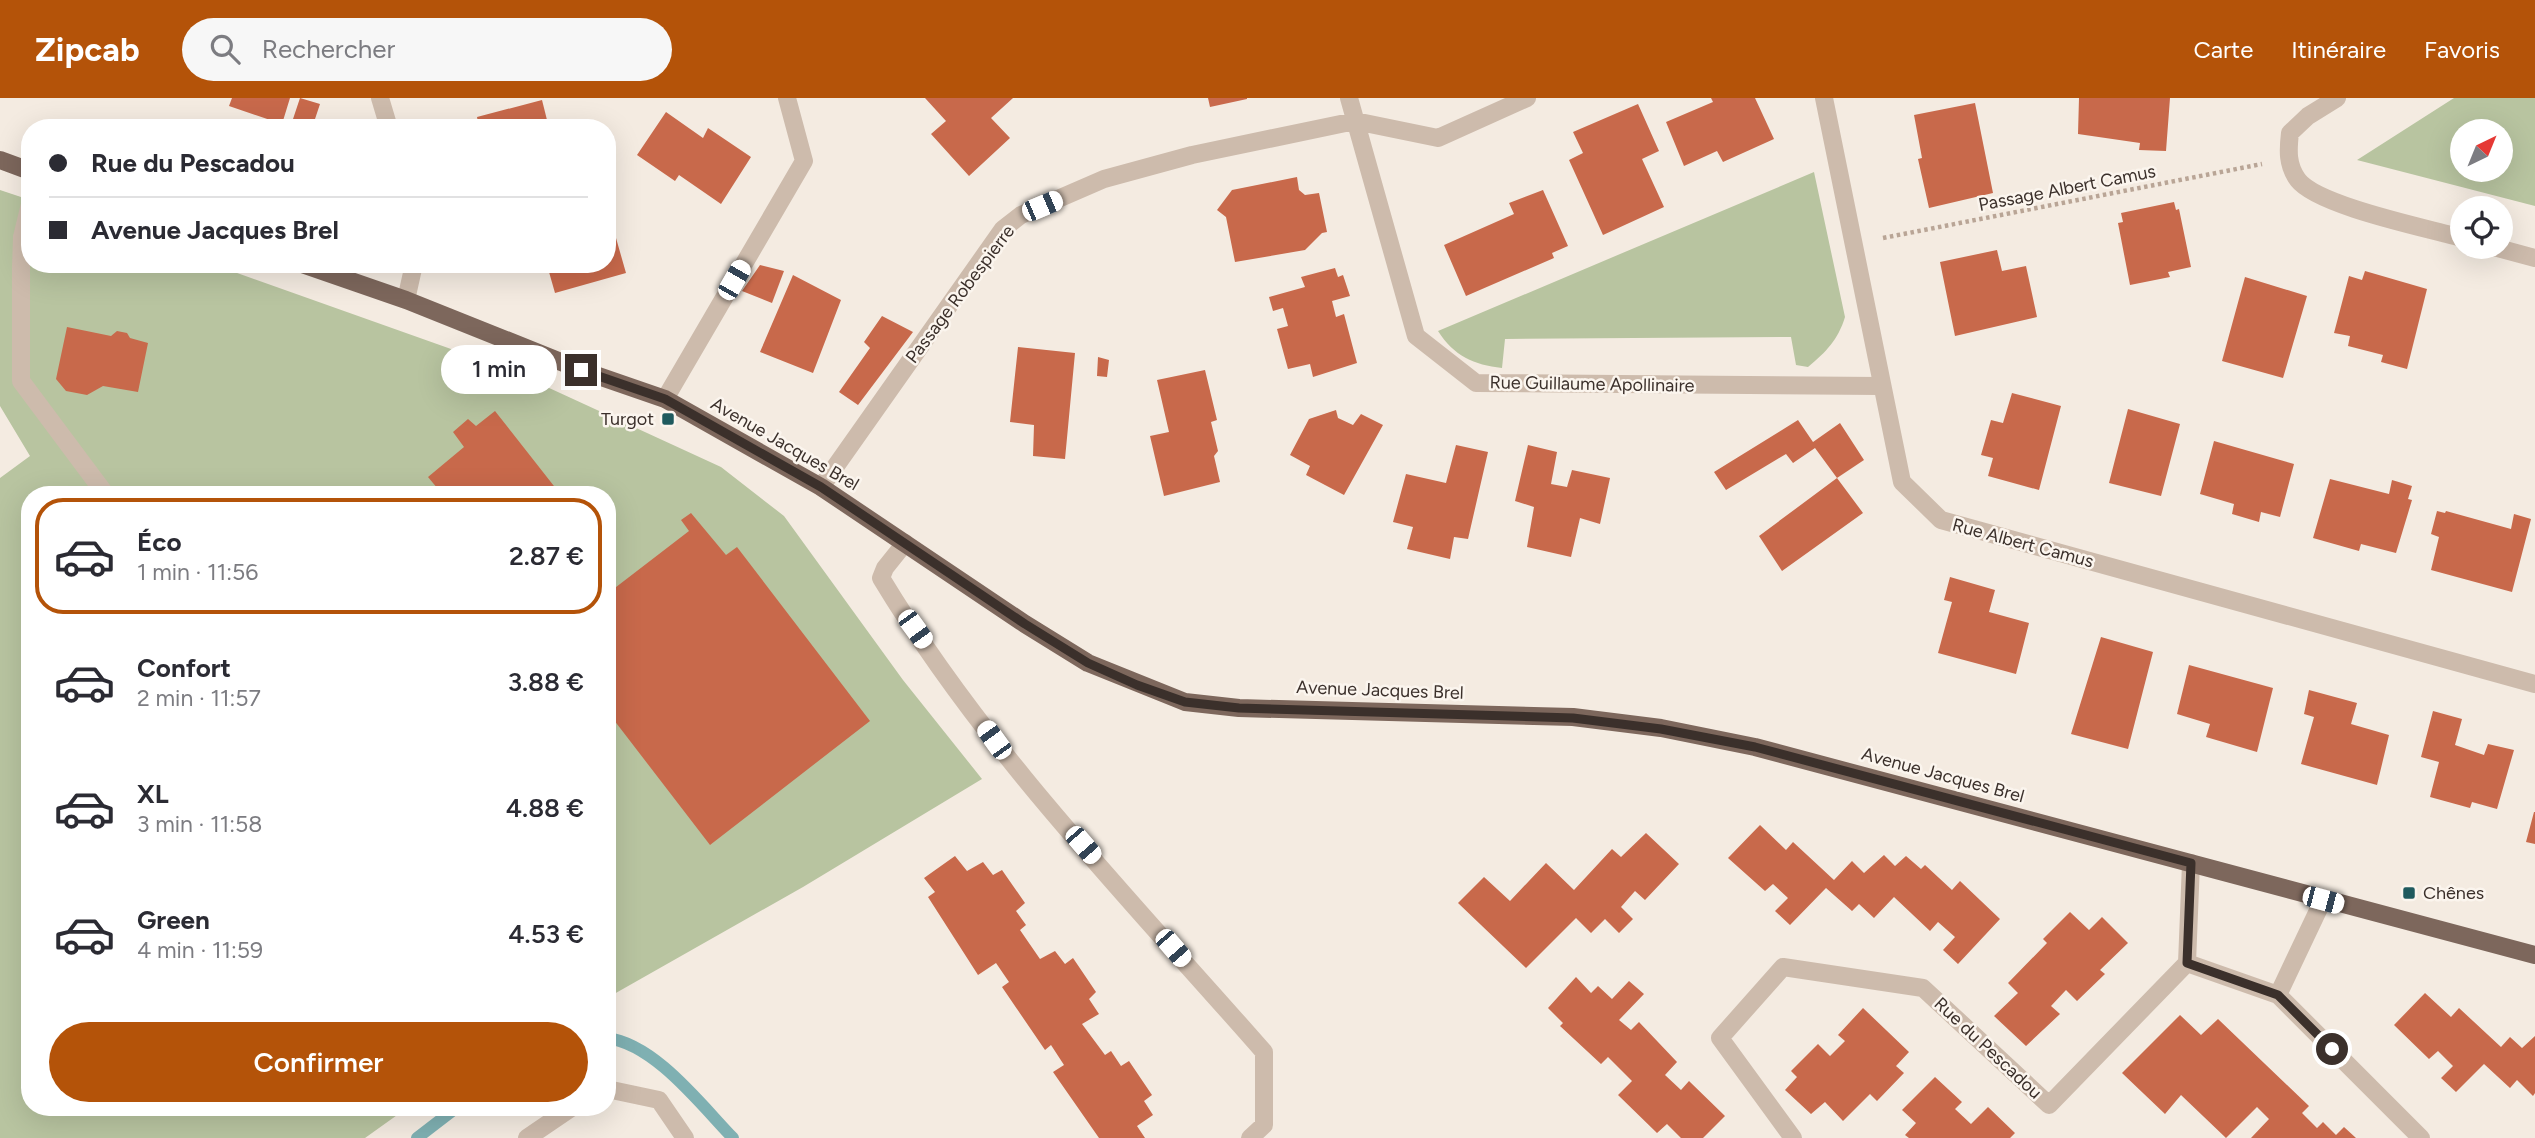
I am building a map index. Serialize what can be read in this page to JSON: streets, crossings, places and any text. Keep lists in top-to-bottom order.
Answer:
{
  "streets": {
    "main road": ["Avenue Jacques Brel"],
    "street": [
      "Passage Robespierre",
      "Rue Guillaume Apollinaire",
      "Rue Albert Camus",
      "Rue du Pescadou"
    ],
    "path": ["Passage Albert Camus"]
  },
  "crossings": [
    ["Passage Albert Camus", "Rue Albert Camus"],
    ["Passage Robespierre", "Rue Guillaume Apollinaire"],
    ["Passage Robespierre", "Avenue Jacques Brel"],
    ["Rue Guillaume Apollinaire", "Rue Albert Camus"]
  ],
  "places": {
    "transit": ["Turgot", "Chênes"]
  },
  "north": "top right",
  "page": {
    "header": "Zipcab",
    "search": "Rechercher",
    "nav": ["Carte", "Itinéraire", "Favoris"],
    "banner": ["Rue du Pescadou", "Avenue Jacques Brel"],
    "bubble": "1 min",
    "list": [
      {
        "name": "Éco",
        "note": "1 min · 11:56",
        "value": "2.87 €"
      },
      {
        "name": "Confort",
        "note": "2 min · 11:57",
        "value": "3.88 €"
      },
      {
        "name": "XL",
        "note": "3 min · 11:58",
        "value": "4.88 €"
      },
      {
        "name": "Green",
        "note": "4 min · 11:59",
        "value": "4.53 €"
      }
    ],
    "buttons": "Confirmer"
  }
}
